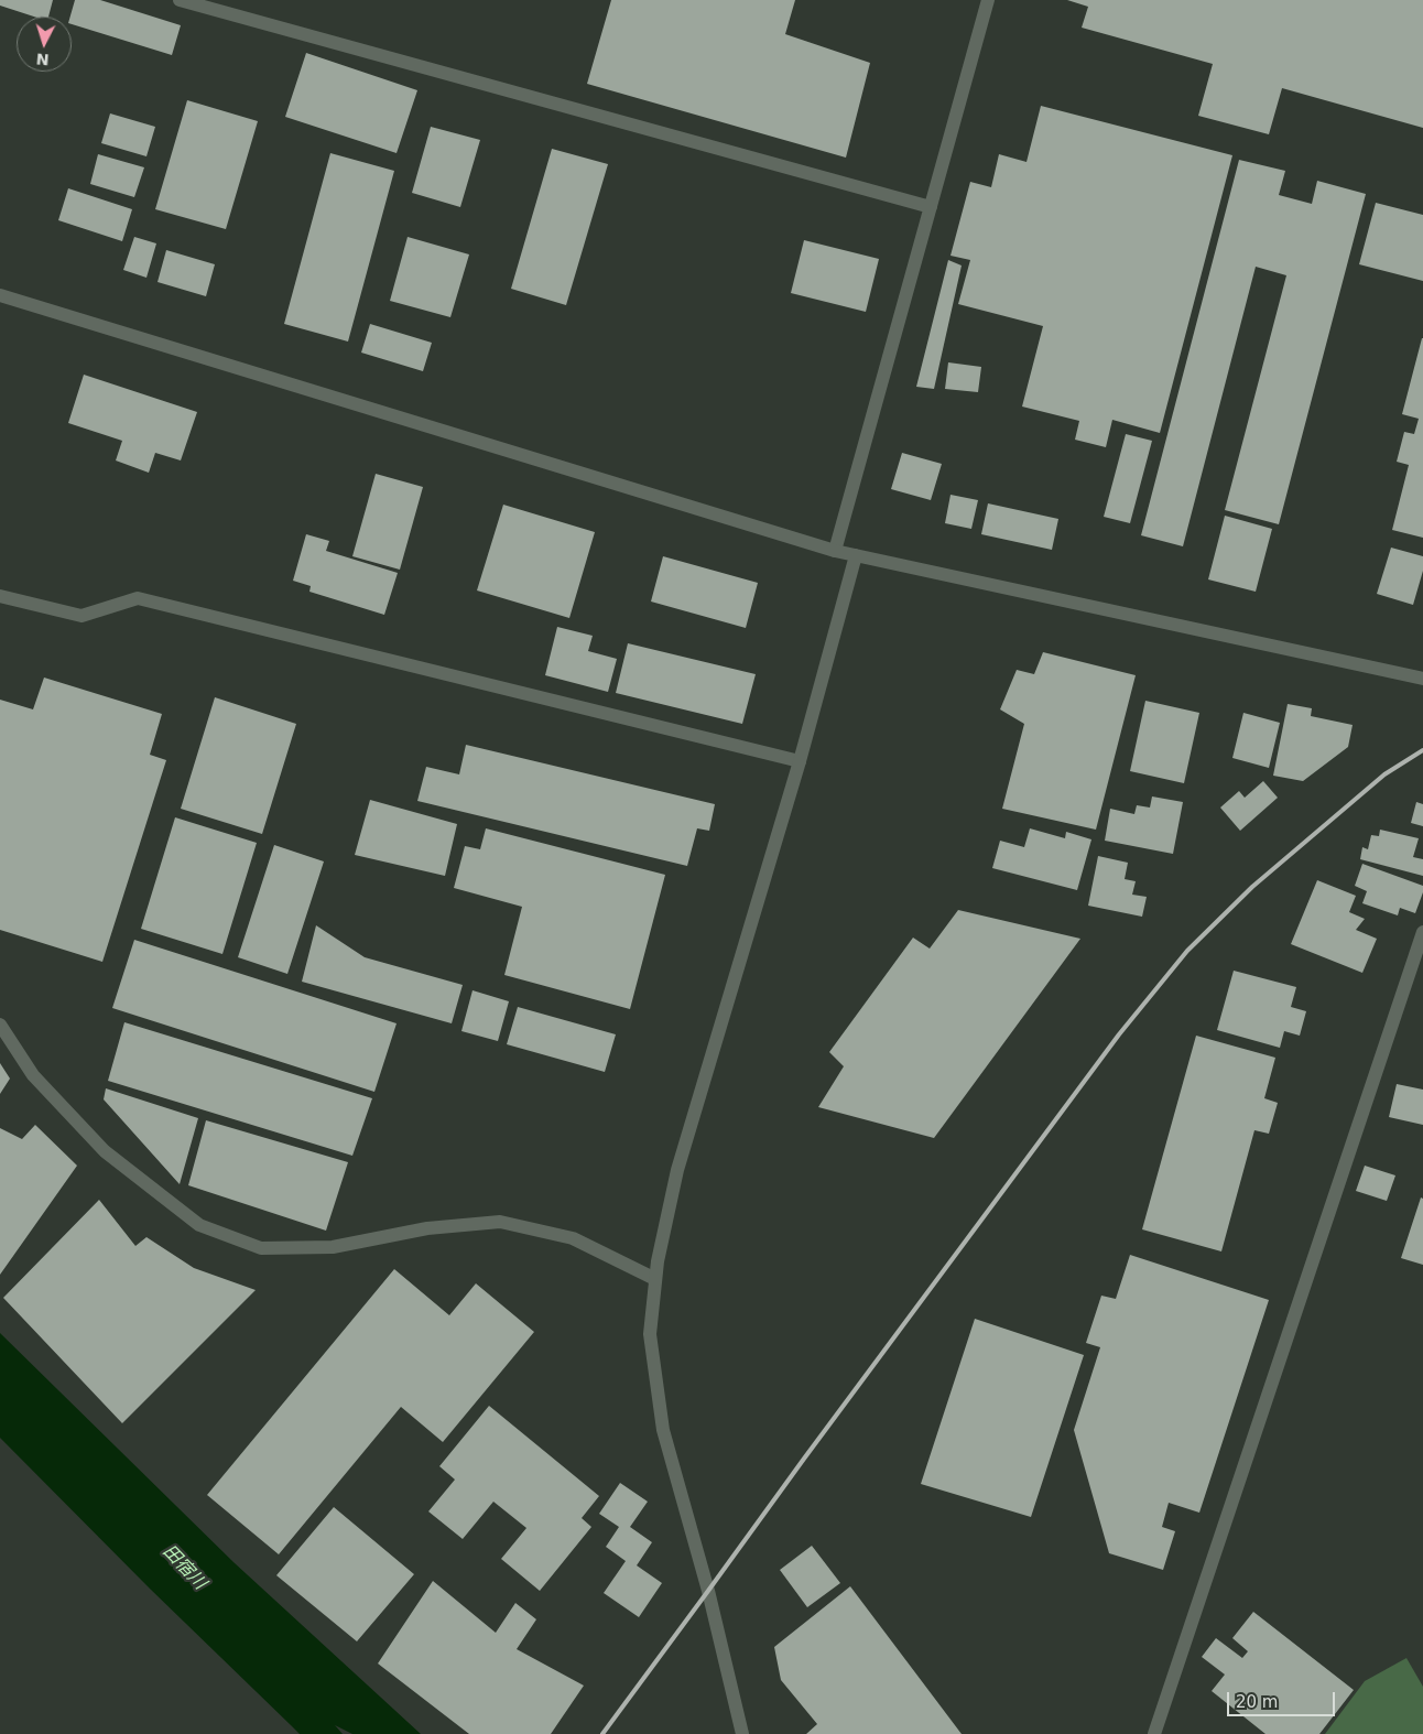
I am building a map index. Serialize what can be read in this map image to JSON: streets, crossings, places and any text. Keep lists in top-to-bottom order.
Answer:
{
  "water": ["田宿川"],
  "scale_bar": "20 m",
  "north": "bottom"
}
